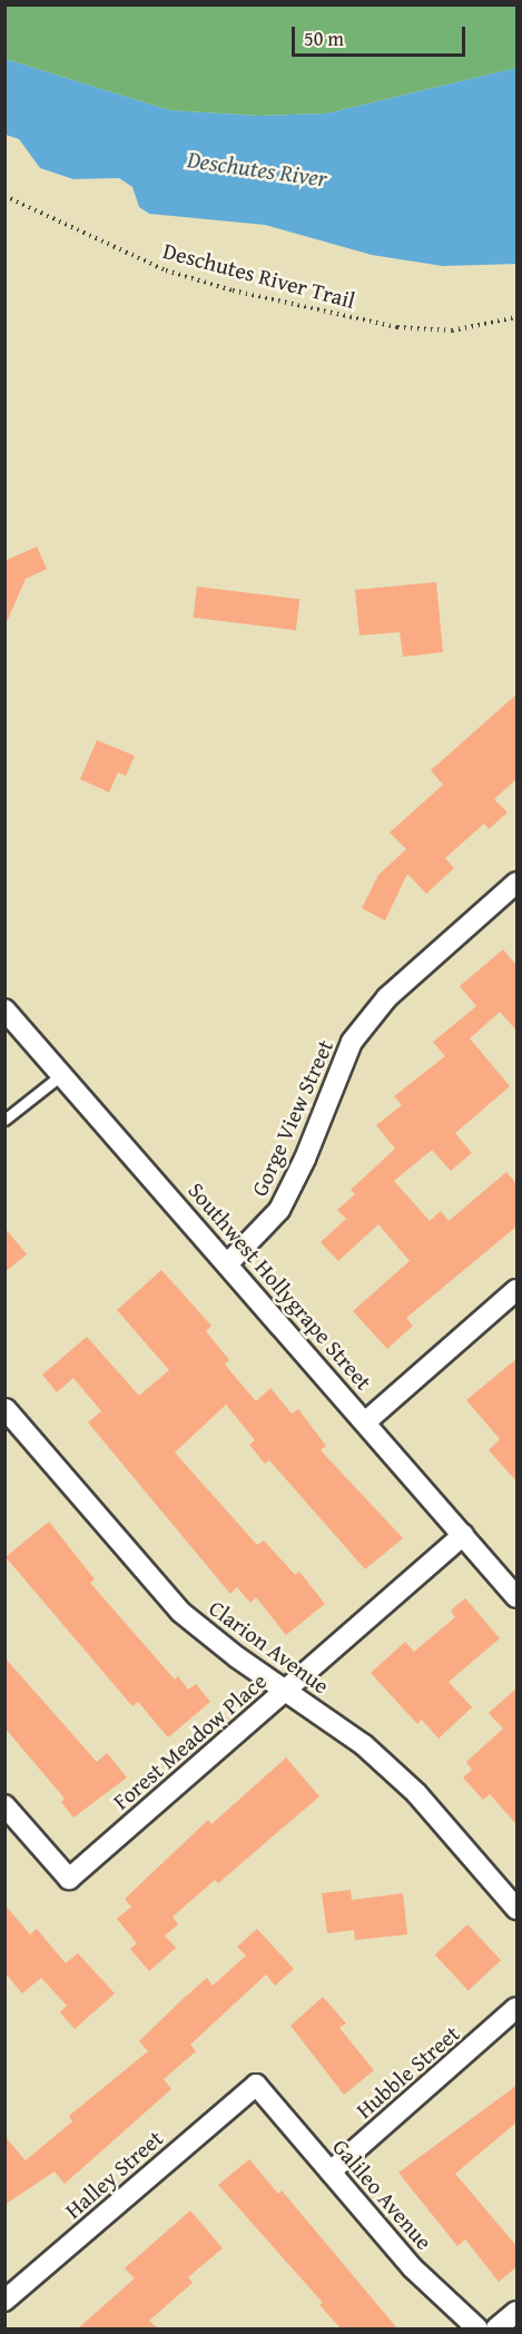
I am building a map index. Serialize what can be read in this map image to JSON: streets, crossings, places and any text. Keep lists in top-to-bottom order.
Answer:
{
  "streets": {
    "street": [
      "Gorge View Street",
      "Southwest Hollygrape Street",
      "Clarion Avenue",
      "Forest Meadow Place",
      "Hubble Street",
      "Halley Street",
      "Galileo Avenue"
    ],
    "path": ["Deschutes River Trail"]
  },
  "crossings": [
    ["Gorge View Street", "Southwest Hollygrape Street"],
    ["Southwest Hollygrape Street", "Forest Meadow Place"],
    ["Clarion Avenue", "Forest Meadow Place"],
    ["Hubble Street", "Galileo Avenue"],
    ["Halley Street", "Galileo Avenue"]
  ],
  "water": ["Deschutes River"],
  "scale_bar": "50 m"
}
